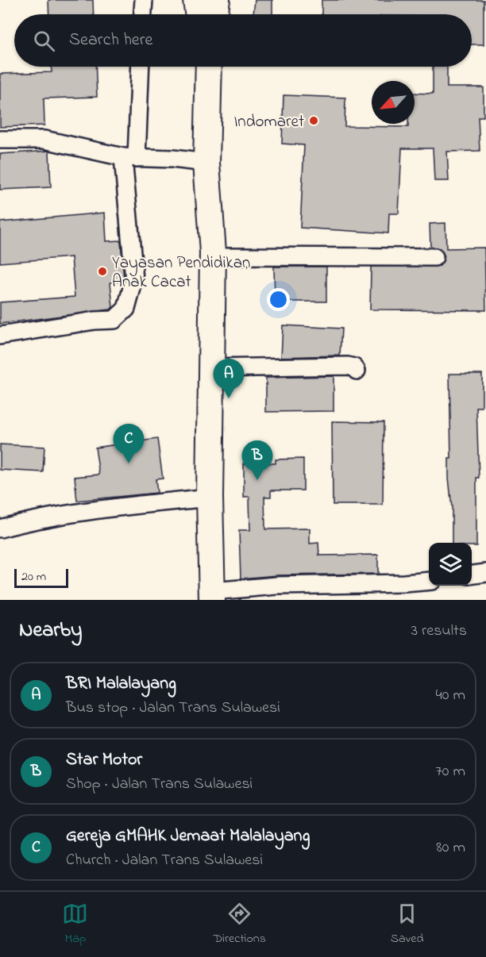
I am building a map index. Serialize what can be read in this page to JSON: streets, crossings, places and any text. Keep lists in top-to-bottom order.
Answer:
{
  "places": ["Indomaret", "Yayasan Pendidikan Anak Cacat"],
  "scale_bar": "20 m",
  "north": "bottom left",
  "page": {
    "search": "Search here",
    "pins": ["A", "C", "B"],
    "scale": "20 m",
    "heading": ["Nearby", "3 results"],
    "list": [
      {
        "mark": "A",
        "name": "BRI Malalayang",
        "note": "Bus stop · Jalan Trans Sulawesi",
        "value": "40 m"
      },
      {
        "mark": "B",
        "name": "Star Motor",
        "note": "Shop · Jalan Trans Sulawesi",
        "value": "70 m"
      },
      {
        "mark": "C",
        "name": "Gereja GMAHK Jemaat Malalayang",
        "note": "Church · Jalan Trans Sulawesi",
        "value": "80 m"
      }
    ],
    "nav": ["Map", "Directions", "Saved"]
  }
}
